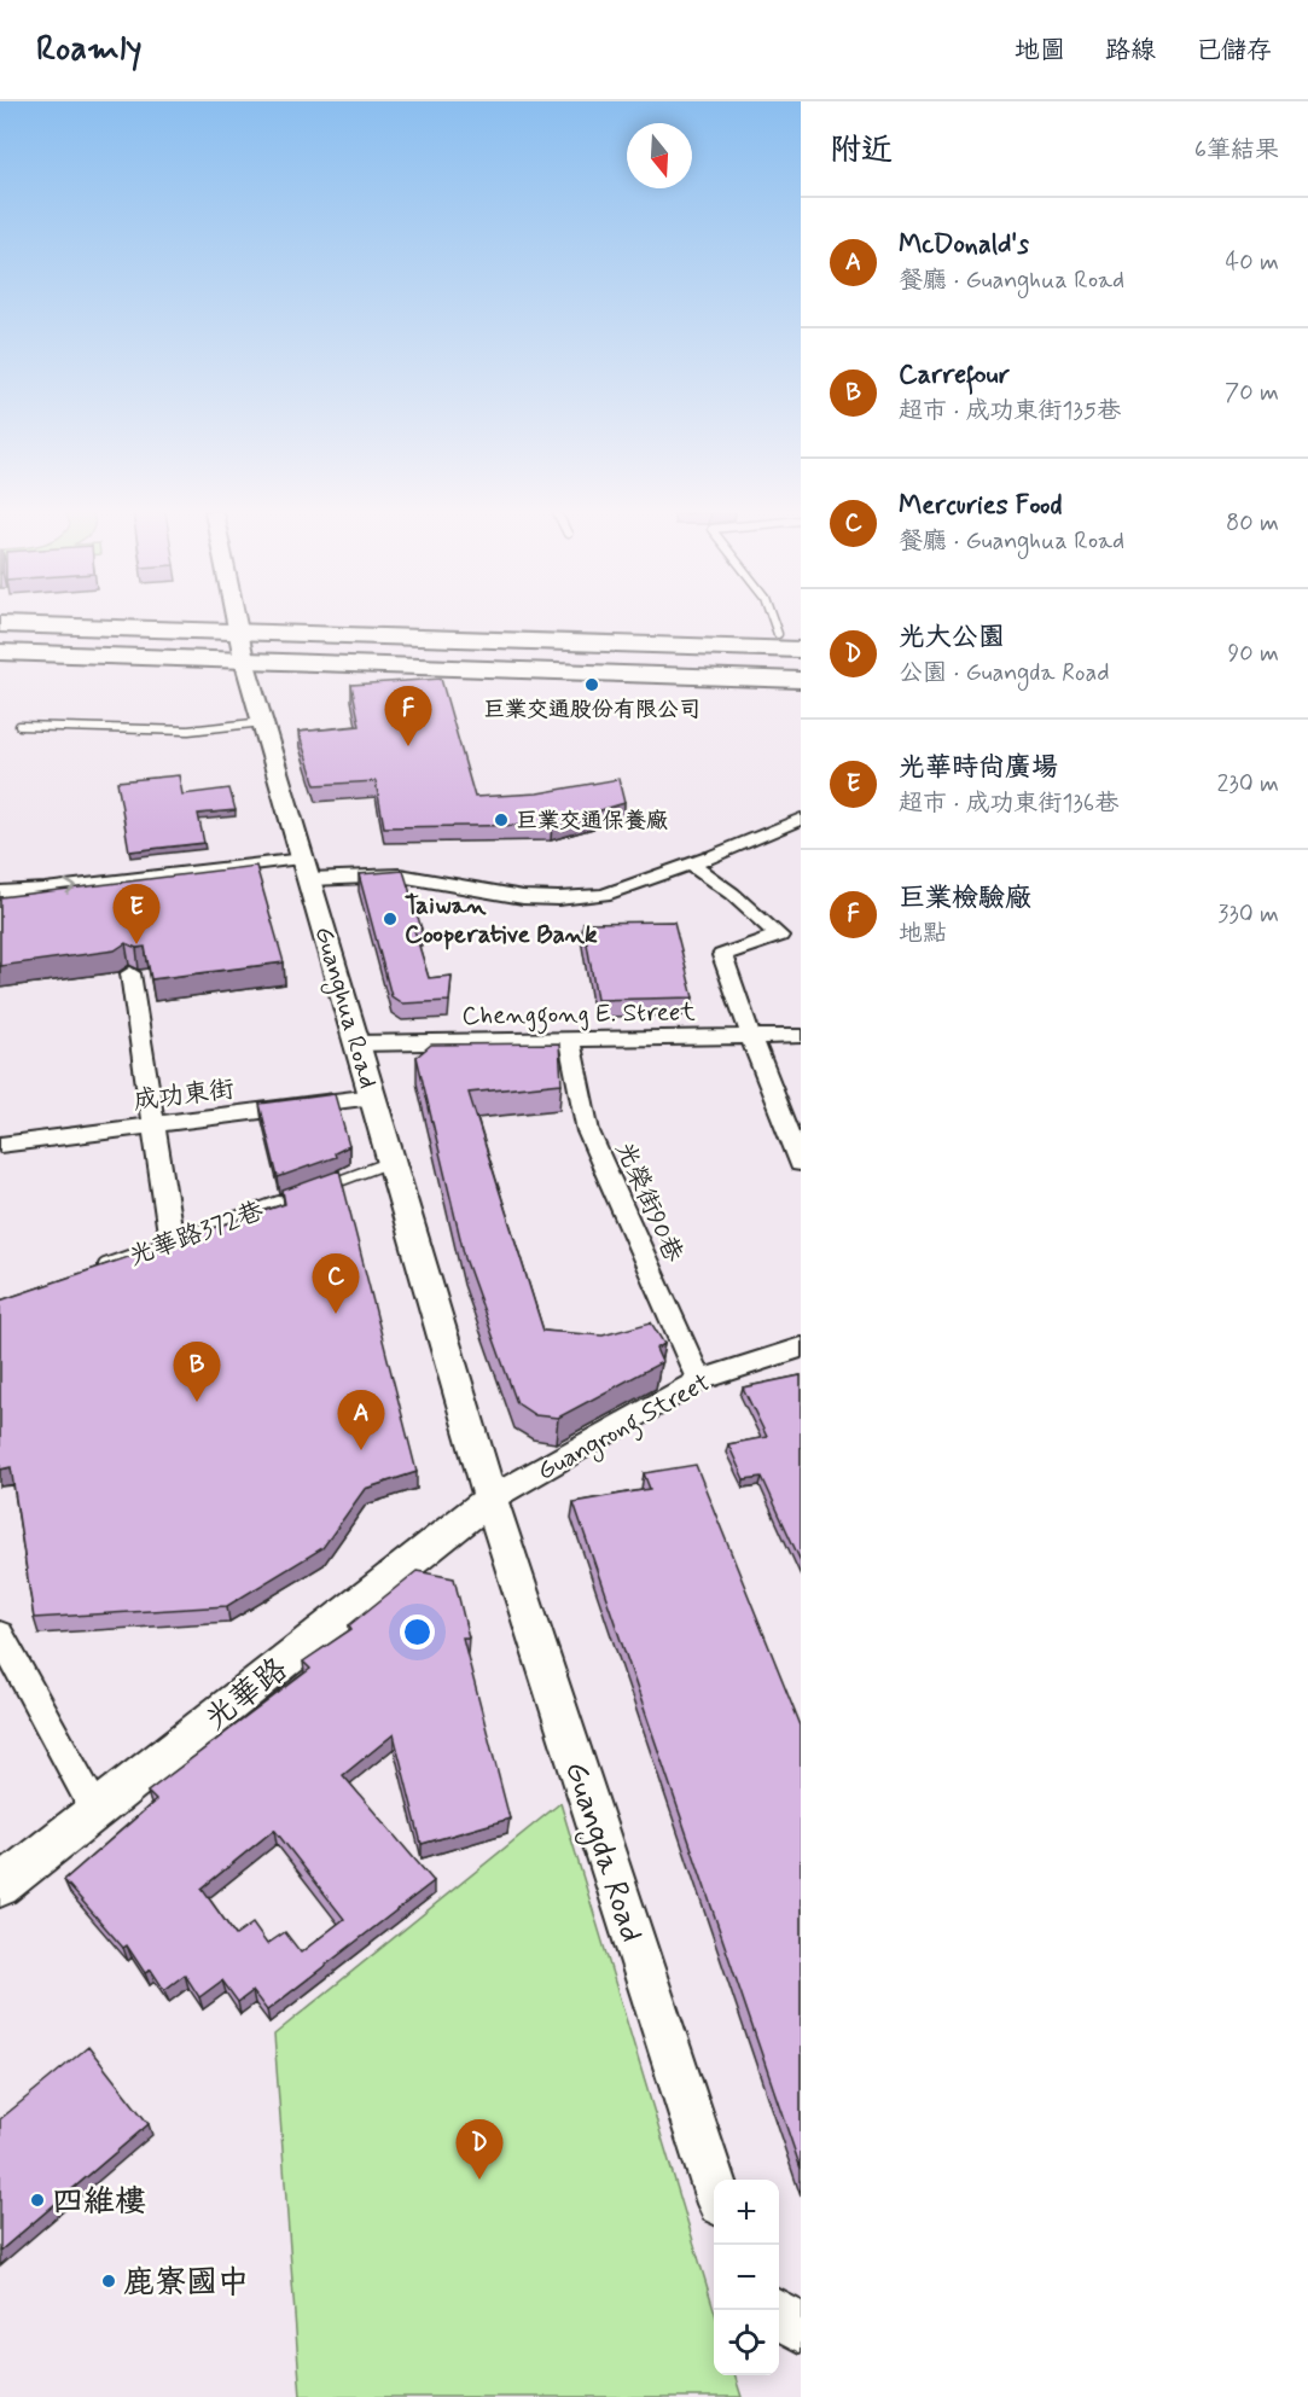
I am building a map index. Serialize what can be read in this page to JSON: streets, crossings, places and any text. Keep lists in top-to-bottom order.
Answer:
{
  "streets": {
    "street": [
      "Guanghua Road",
      "Chenggong E. Street",
      "成功東街",
      "光榮街90巷",
      "Guangrong Street",
      "光華路",
      "Guangda Road"
    ],
    "lane": ["光華路372巷"]
  },
  "crossings": [
    ["Guanghua Road", "Chenggong E. Street"],
    ["Guanghua Road", "成功東街"],
    ["Guanghua Road", "光華路372巷"],
    ["Guanghua Road", "Guangrong Street"],
    ["Guanghua Road", "光華路"],
    ["Guanghua Road", "Guangda Road"],
    ["Chenggong E. Street", "光榮街90巷"],
    ["光榮街90巷", "Guangrong Street"],
    ["Guangrong Street", "光華路"],
    ["Guangrong Street", "Guangda Road"],
    ["光華路", "Guangda Road"]
  ],
  "places": [
    "巨業交通股份有限公司",
    "巨業交通保養廠",
    "Taiwan Cooperative Bank",
    "四維樓",
    "鹿寮國中"
  ],
  "north": "bottom",
  "page": {
    "header": "Roamly",
    "nav": ["地圖", "路線", "已儲存"],
    "heading": ["附近", "6筆結果"],
    "list": [
      {
        "mark": "A",
        "name": "McDonald's",
        "note": "餐廳 · Guanghua Road",
        "value": "40 m"
      },
      {
        "mark": "B",
        "name": "Carrefour",
        "note": "超市 · 成功東街135巷",
        "value": "70 m"
      },
      {
        "mark": "C",
        "name": "Mercuries Food",
        "note": "餐廳 · Guanghua Road",
        "value": "80 m"
      },
      {
        "mark": "D",
        "name": "光大公園",
        "note": "公園 · Guangda Road",
        "value": "90 m"
      },
      {
        "mark": "E",
        "name": "光華時尚廣場",
        "note": "超市 · 成功東街136巷",
        "value": "230 m"
      },
      {
        "mark": "F",
        "name": "巨業檢驗廠",
        "note": "地點",
        "value": "330 m"
      }
    ],
    "pins": [
      "F",
      "E",
      "C",
      "B",
      "A",
      "D"
    ],
    "map_buttons": ["+", "−"]
  }
}
